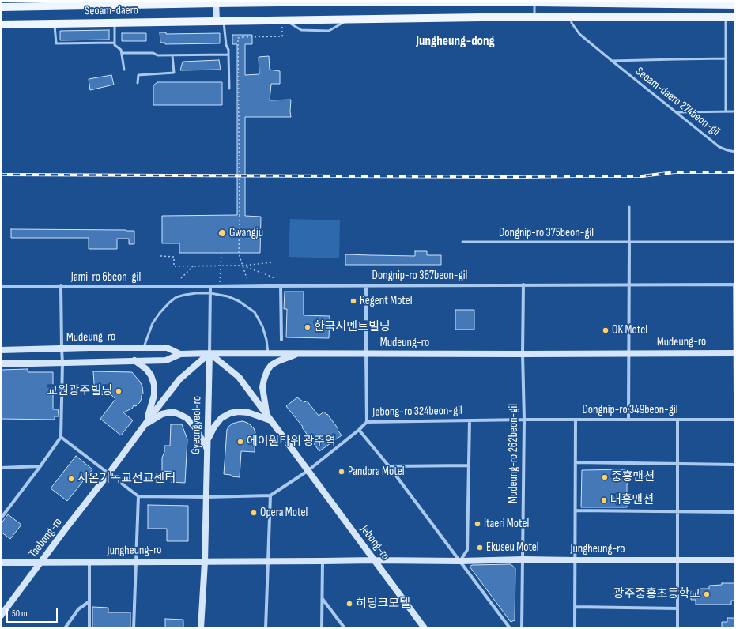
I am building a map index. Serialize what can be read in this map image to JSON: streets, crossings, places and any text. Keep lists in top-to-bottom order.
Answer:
{
  "streets": {
    "main road": ["Seoam-daero"],
    "street": [
      "Dongnip-ro 367beon-gil",
      "Jami-ro 6beon-gil",
      "Mudeung-ro",
      "Dongnip-ro 349beon-gil",
      "Jebong-ro 324beon-gil",
      "Gyeongyeol-ro",
      "Mudeung-ro 262beon-gil",
      "Taebong-ro",
      "Jebong-ro",
      "Jungheung-ro"
    ],
    "lane": ["Seoam-daero 274beon-gil", "Dongnip-ro 375beon-gil"]
  },
  "crossings": [
    ["Seoam-daero", "Seoam-daero 274beon-gil"],
    ["Dongnip-ro 367beon-gil", "Jami-ro 6beon-gil"],
    ["Dongnip-ro 367beon-gil", "Mudeung-ro 262beon-gil"],
    ["Mudeung-ro", "Gyeongyeol-ro"],
    ["Mudeung-ro", "Mudeung-ro 262beon-gil"],
    ["Mudeung-ro", "Taebong-ro"],
    ["Mudeung-ro", "Jebong-ro"],
    ["Dongnip-ro 349beon-gil", "Jebong-ro 324beon-gil"],
    ["Dongnip-ro 349beon-gil", "Mudeung-ro 262beon-gil"],
    ["Jebong-ro 324beon-gil", "Mudeung-ro 262beon-gil"],
    ["Jebong-ro 324beon-gil", "Jebong-ro"],
    ["Gyeongyeol-ro", "Taebong-ro"],
    ["Gyeongyeol-ro", "Jebong-ro"],
    ["Gyeongyeol-ro", "Jungheung-ro"],
    ["Mudeung-ro 262beon-gil", "Jungheung-ro"],
    ["Taebong-ro", "Jebong-ro"],
    ["Taebong-ro", "Jungheung-ro"],
    ["Jebong-ro", "Jungheung-ro"]
  ],
  "districts": ["Jungheung-dong"],
  "places": [
    "Gwangju",
    "Regent Motel",
    "한국시멘트빌딩",
    "OK Motel",
    "교원광주빌딩",
    "에이원타워 광주역",
    "Pandora Motel",
    "중흥맨션",
    "시온기독교선교센터",
    "대흥맨션",
    "Opera Motel",
    "Itaeri Motel",
    "Ekuseu Motel",
    "광주중흥초등학교",
    "히딩크모텔"
  ],
  "scale_bar": "50 m"
}
